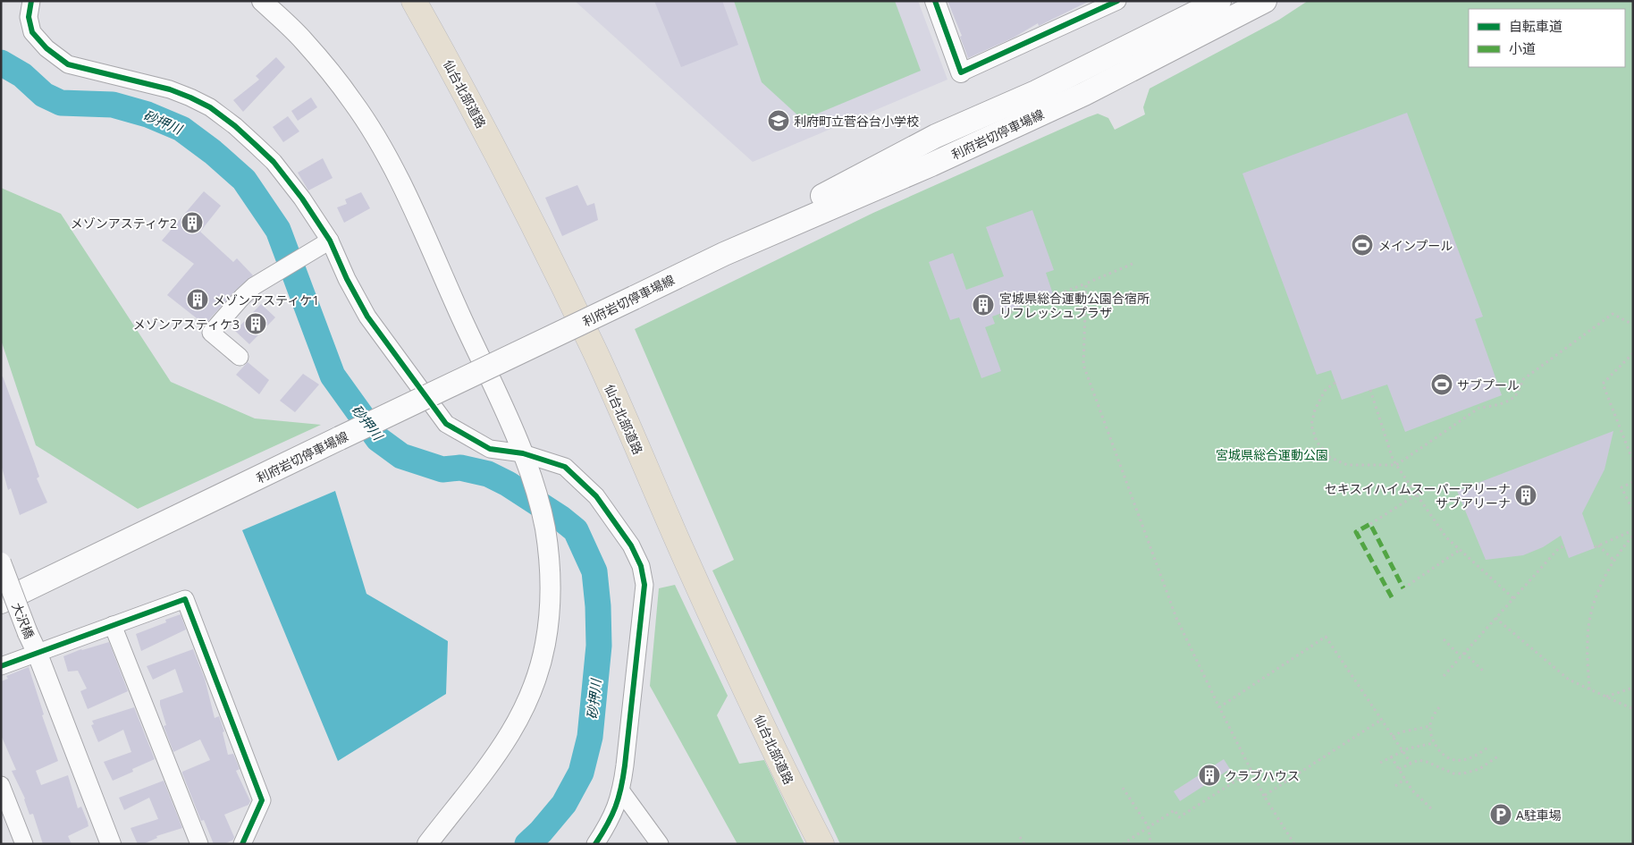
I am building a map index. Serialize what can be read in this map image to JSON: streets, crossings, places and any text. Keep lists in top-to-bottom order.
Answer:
{
  "streets": {
    "highway": ["仙台北部道路"],
    "main road": ["利府岩切停車場線"],
    "street": ["大沢橋"]
  },
  "water": ["砂押川"],
  "parks": ["宮城県総合運動公園"],
  "places": {
    "school or university": ["利府町立菅谷台小学校"],
    "building": [
      "メゾンアスティケ2",
      "メゾンアスティケ1",
      "宮城県総合運動公園合宿所 リフレッシュプラザ",
      "メゾンアスティケ3",
      "セキスイハイムスーパーアリーナ サブアリーナ",
      "クラブハウス"
    ],
    "sports": ["メインプール", "サブプール"],
    "parking": ["A駐車場"]
  },
  "legend": ["自転車道", "小道"]
}
